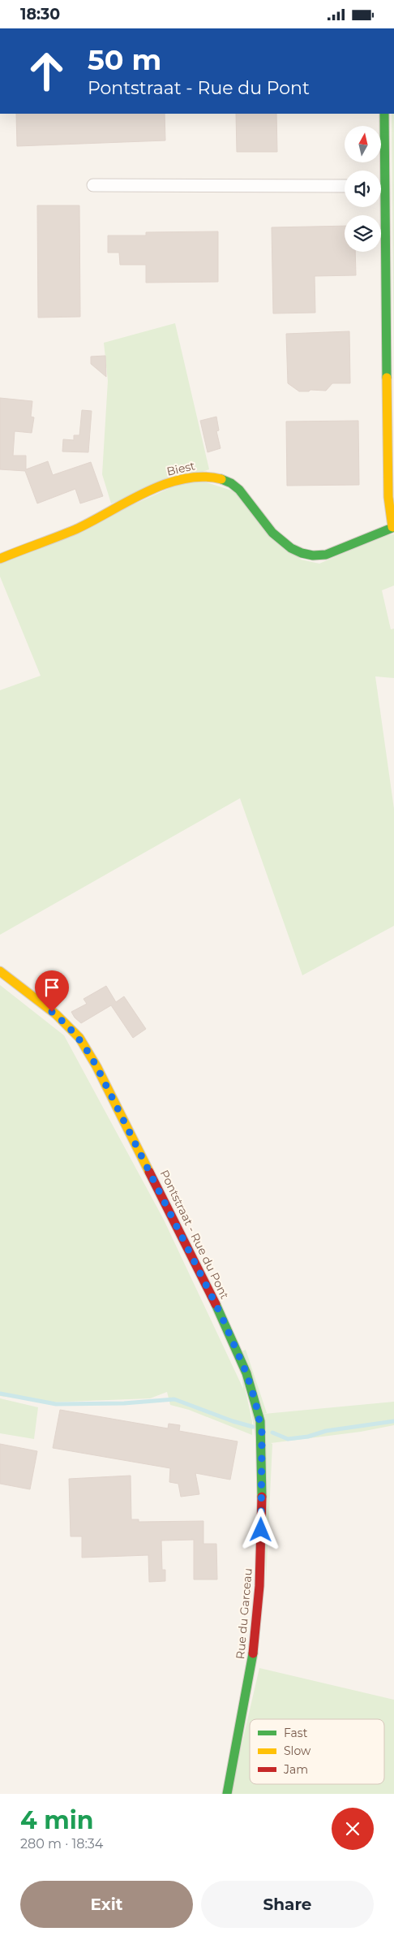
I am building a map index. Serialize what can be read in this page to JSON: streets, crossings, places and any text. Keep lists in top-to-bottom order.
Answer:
{
  "streets": {
    "street": ["Biest", "Pontstraat - Rue du Pont", "Rue du Garceau"]
  },
  "crossings": [
    ["Pontstraat - Rue du Pont", "Rue du Garceau"]
  ],
  "legend": ["Fast", "Slow", "Jam"],
  "north": "top",
  "page": {
    "status": "18:30",
    "turn": ["50 m", "Pontstraat - Rue du Pont"],
    "heading": ["4 min", "280 m · 18:34"],
    "buttons": ["Exit", "Share"]
  }
}
